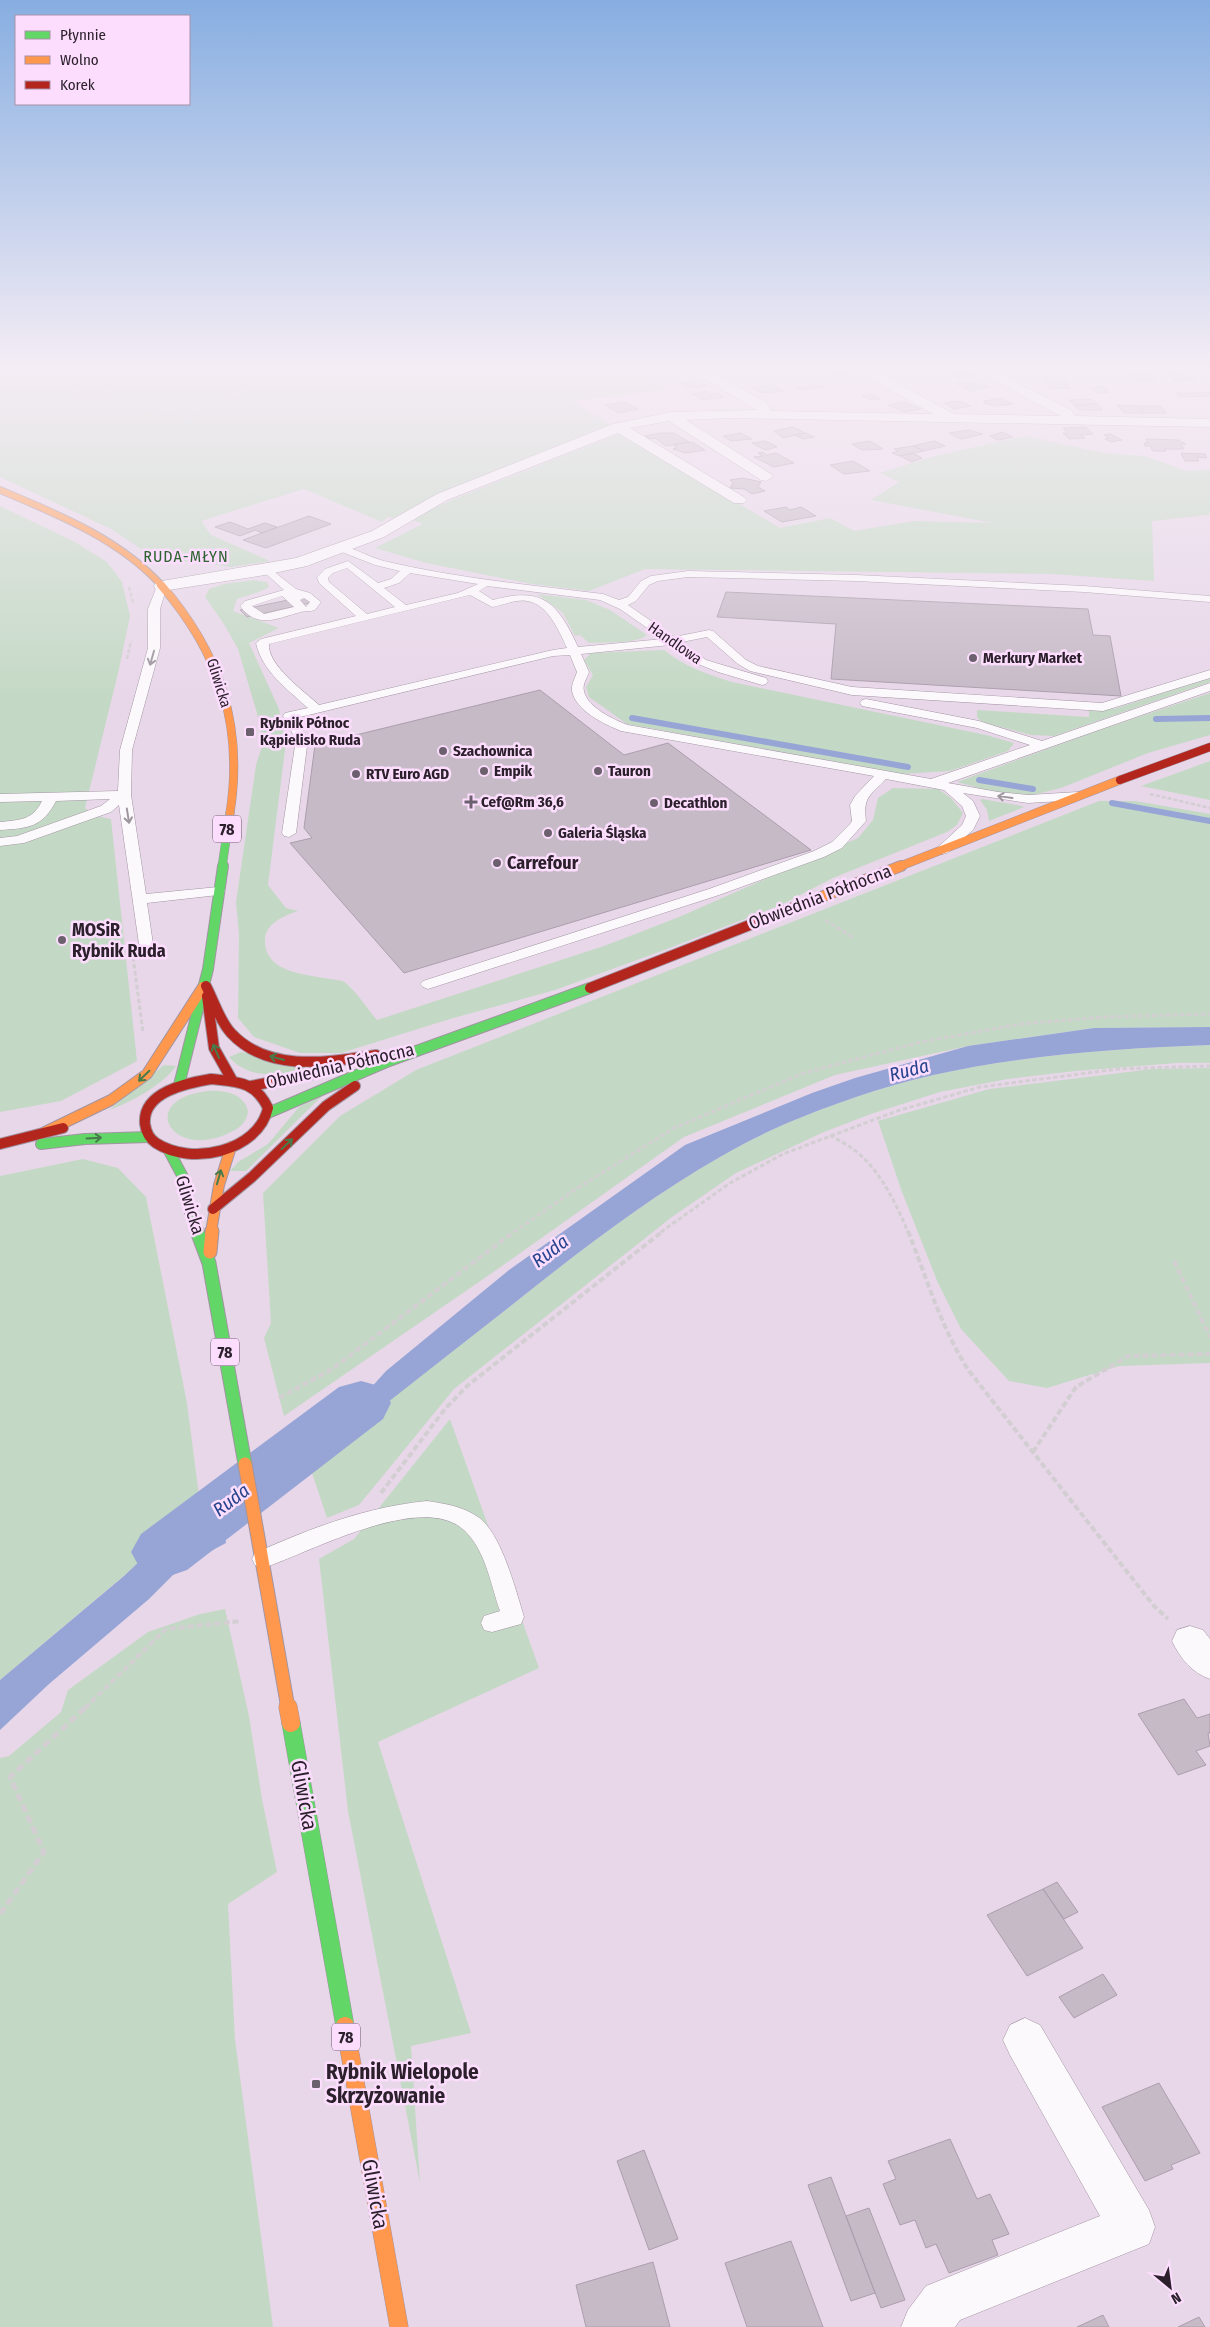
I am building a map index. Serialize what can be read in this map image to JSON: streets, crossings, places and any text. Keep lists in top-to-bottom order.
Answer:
{
  "streets": {
    "main road": ["Gliwicka", "78", "Obwiednia Północna"],
    "lane": ["Handlowa"]
  },
  "crossings": [
    ["Gliwicka", "78"],
    ["Gliwicka", "Obwiednia Północna"],
    ["78", "Obwiednia Północna"]
  ],
  "districts": ["RUDA-MŁYN"],
  "water": ["Ruda"],
  "places": {
    "other": [
      "Merkury Market",
      "Szachownica",
      "Empik",
      "Tauron",
      "RTV Euro AGD",
      "Decathlon",
      "Galeria Śląska",
      "Carrefour",
      "MOSiR Rybnik Ruda"
    ],
    "transit": ["Rybnik Północ Kąpielisko Ruda", "Rybnik Wielopole Skrzyżowanie"],
    "health": ["Cef@Rm 36,6"]
  },
  "legend": ["Płynnie", "Wolno", "Korek"],
  "north": "bottom right"
}
